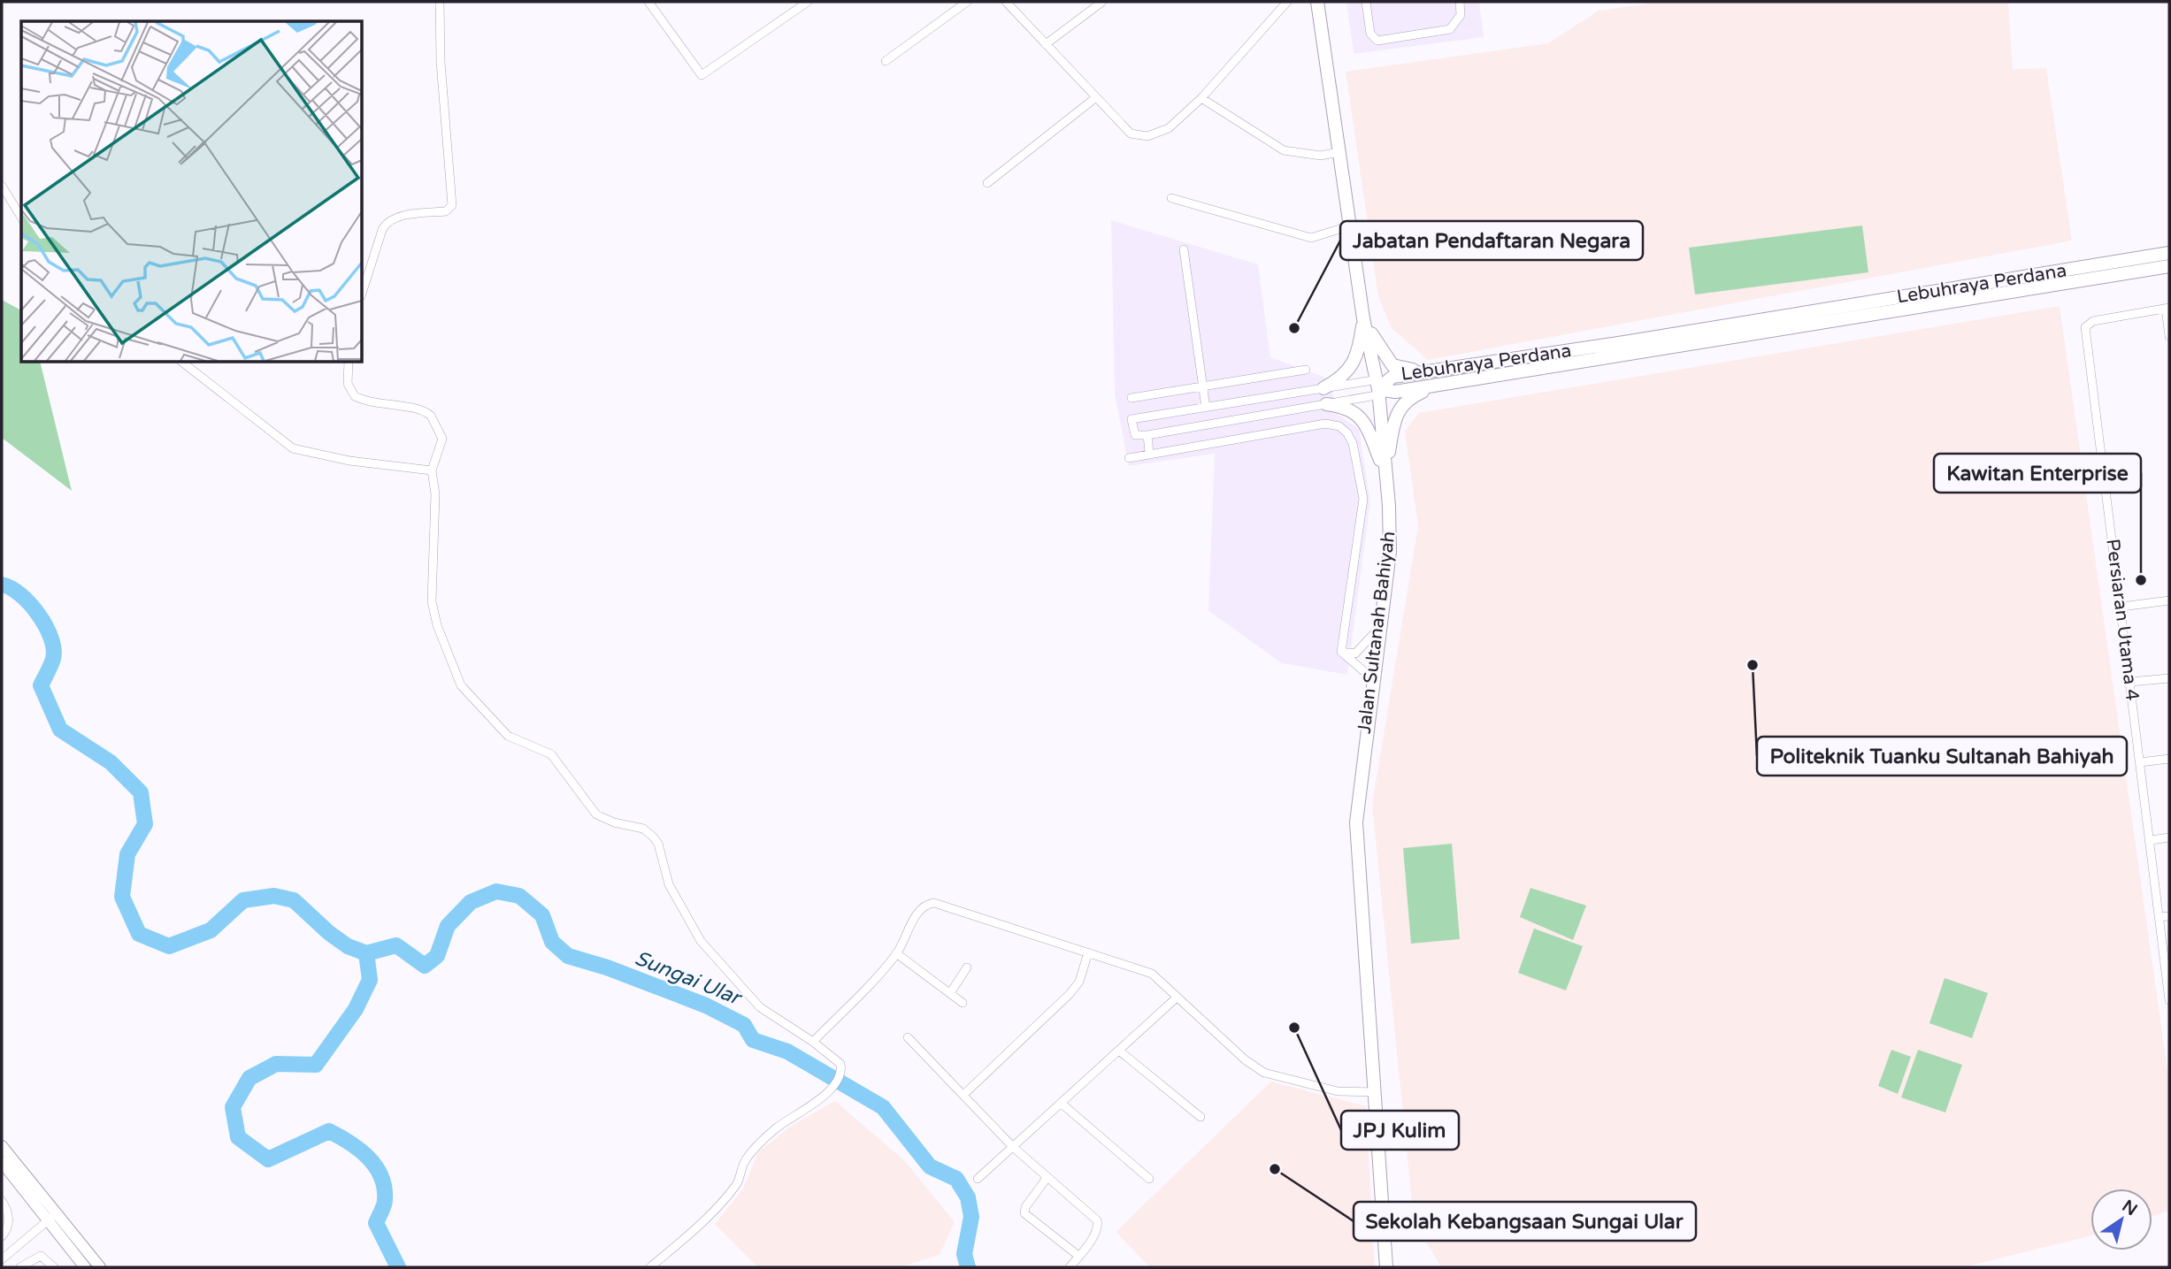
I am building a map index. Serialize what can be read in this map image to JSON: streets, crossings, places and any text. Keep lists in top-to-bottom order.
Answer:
{
  "streets": {
    "main road": ["Lebuhraya Perdana", "Jalan Sultanah Bahiyah"],
    "street": ["Persiaran Utama 4"]
  },
  "crossings": [
    ["Lebuhraya Perdana", "Jalan Sultanah Bahiyah"]
  ],
  "water": ["Sungai Ular"],
  "places": [
    "Jabatan Pendaftaran Negara",
    "Kawitan Enterprise",
    "Politeknik Tuanku Sultanah Bahiyah",
    "JPJ Kulim",
    "Sekolah Kebangsaan Sungai Ular"
  ],
  "north": "top right"
}
